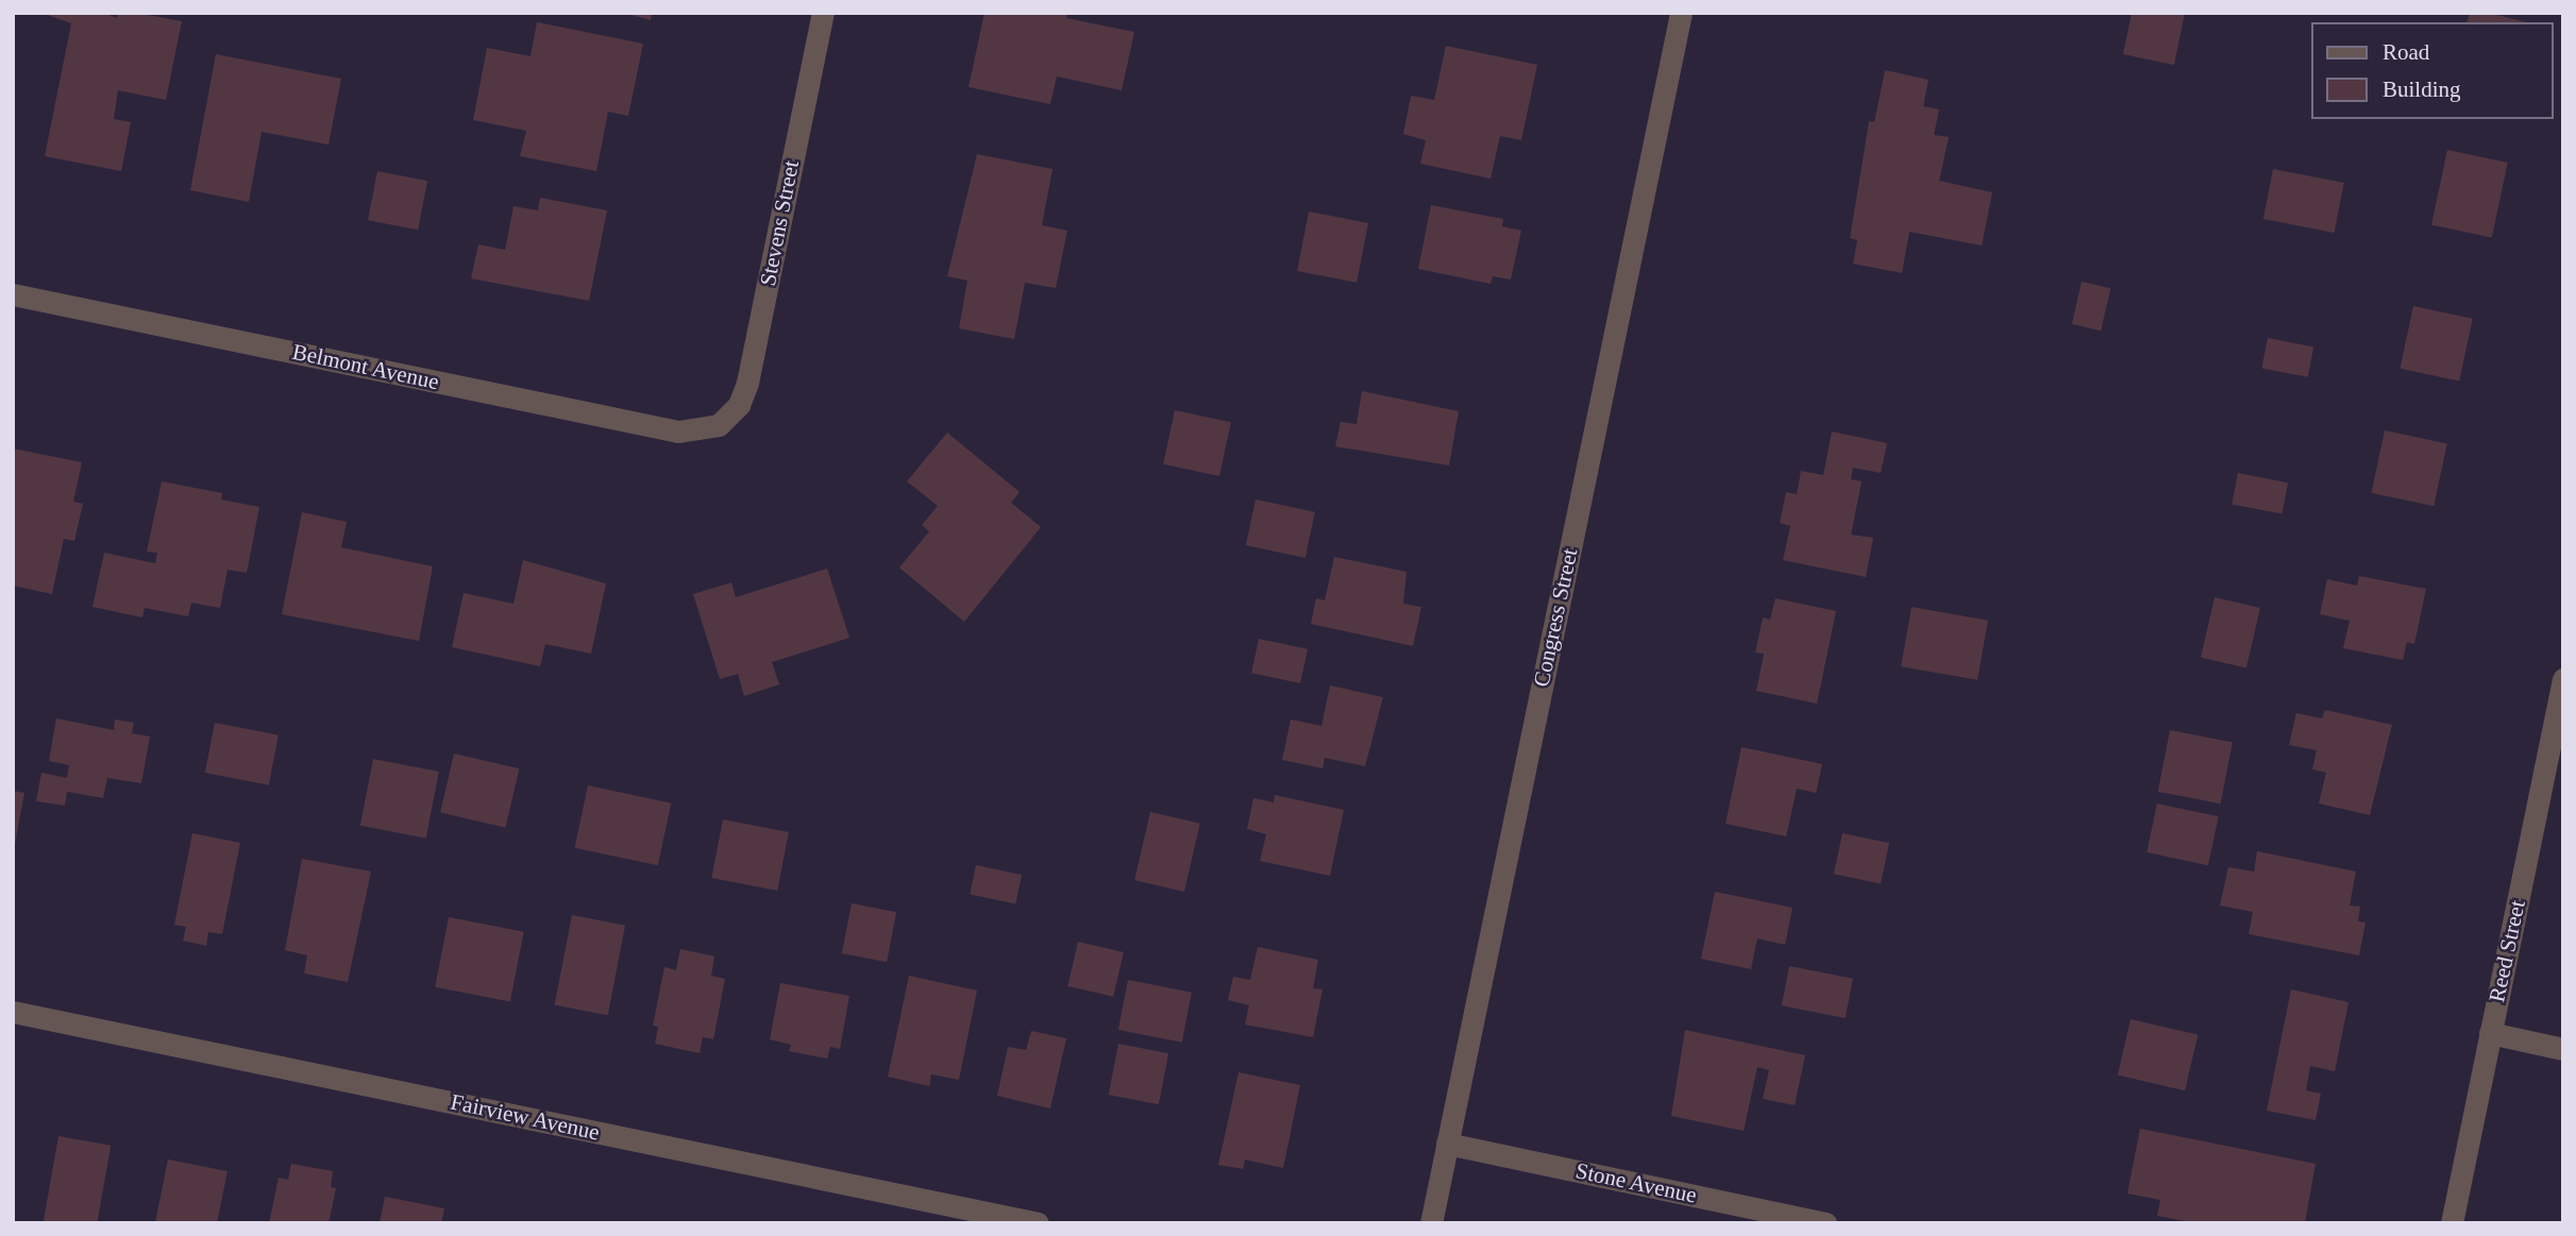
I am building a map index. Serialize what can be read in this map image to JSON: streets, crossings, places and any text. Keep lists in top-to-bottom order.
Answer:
{
  "streets": {
    "street": [
      "Stevens Street",
      "Belmont Avenue",
      "Congress Street",
      "Reed Street",
      "Fairview Avenue",
      "Stone Avenue"
    ]
  },
  "crossings": [
    ["Stevens Street", "Belmont Avenue"],
    ["Congress Street", "Stone Avenue"]
  ],
  "legend": ["Road", "Building"]
}
